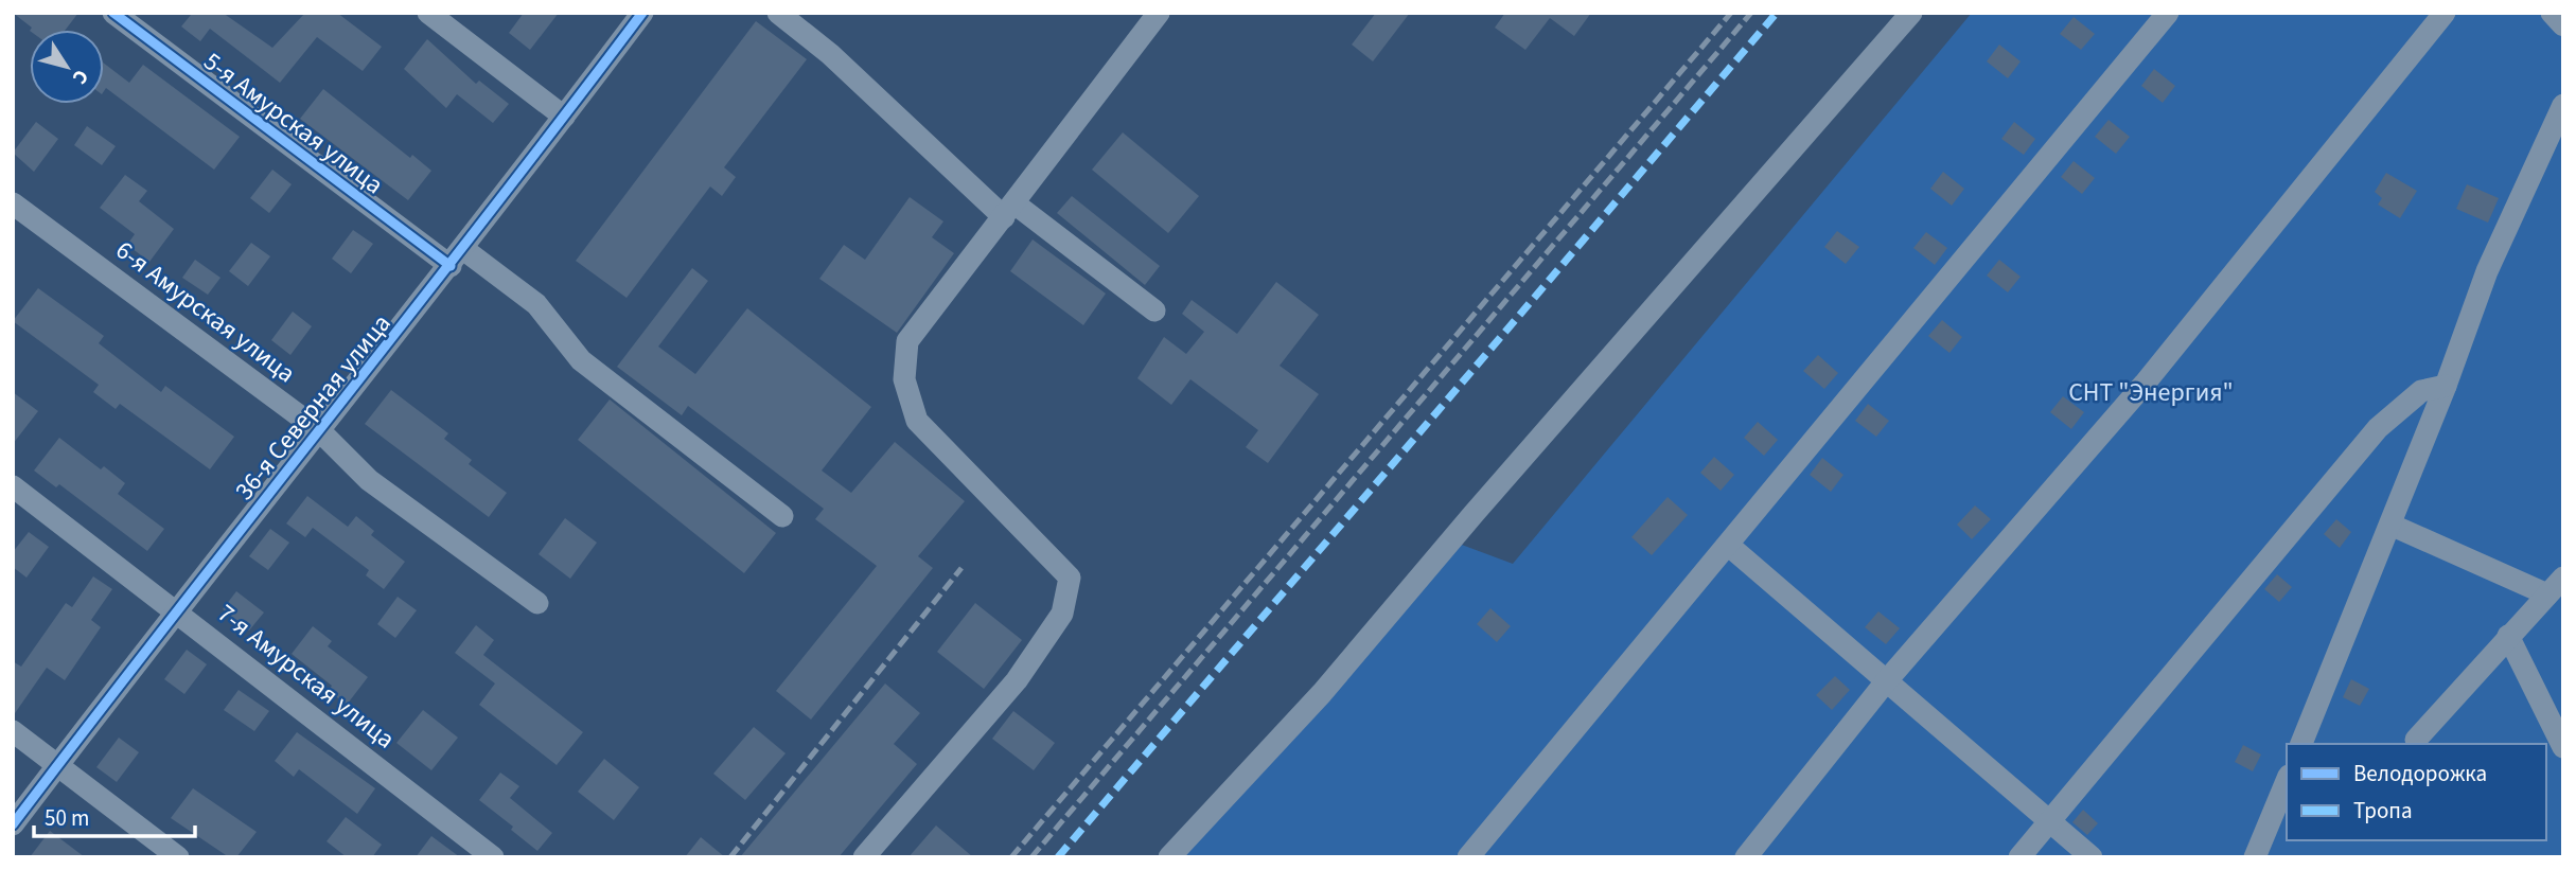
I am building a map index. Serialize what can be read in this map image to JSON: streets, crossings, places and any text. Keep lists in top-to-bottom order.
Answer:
{
  "streets": {
    "street": [
      "5-я Амурская улица",
      "6-я Амурская улица",
      "36-я Северная улица",
      "7-я Амурская улица"
    ]
  },
  "crossings": [
    ["5-я Амурская улица", "36-я Северная улица"],
    ["6-я Амурская улица", "36-я Северная улица"],
    ["36-я Северная улица", "7-я Амурская улица"]
  ],
  "parks": ["СНТ \"Энергия\""],
  "legend": ["Велодорожка", "Тропа"],
  "scale_bar": "50 m",
  "north": "bottom right"
}
